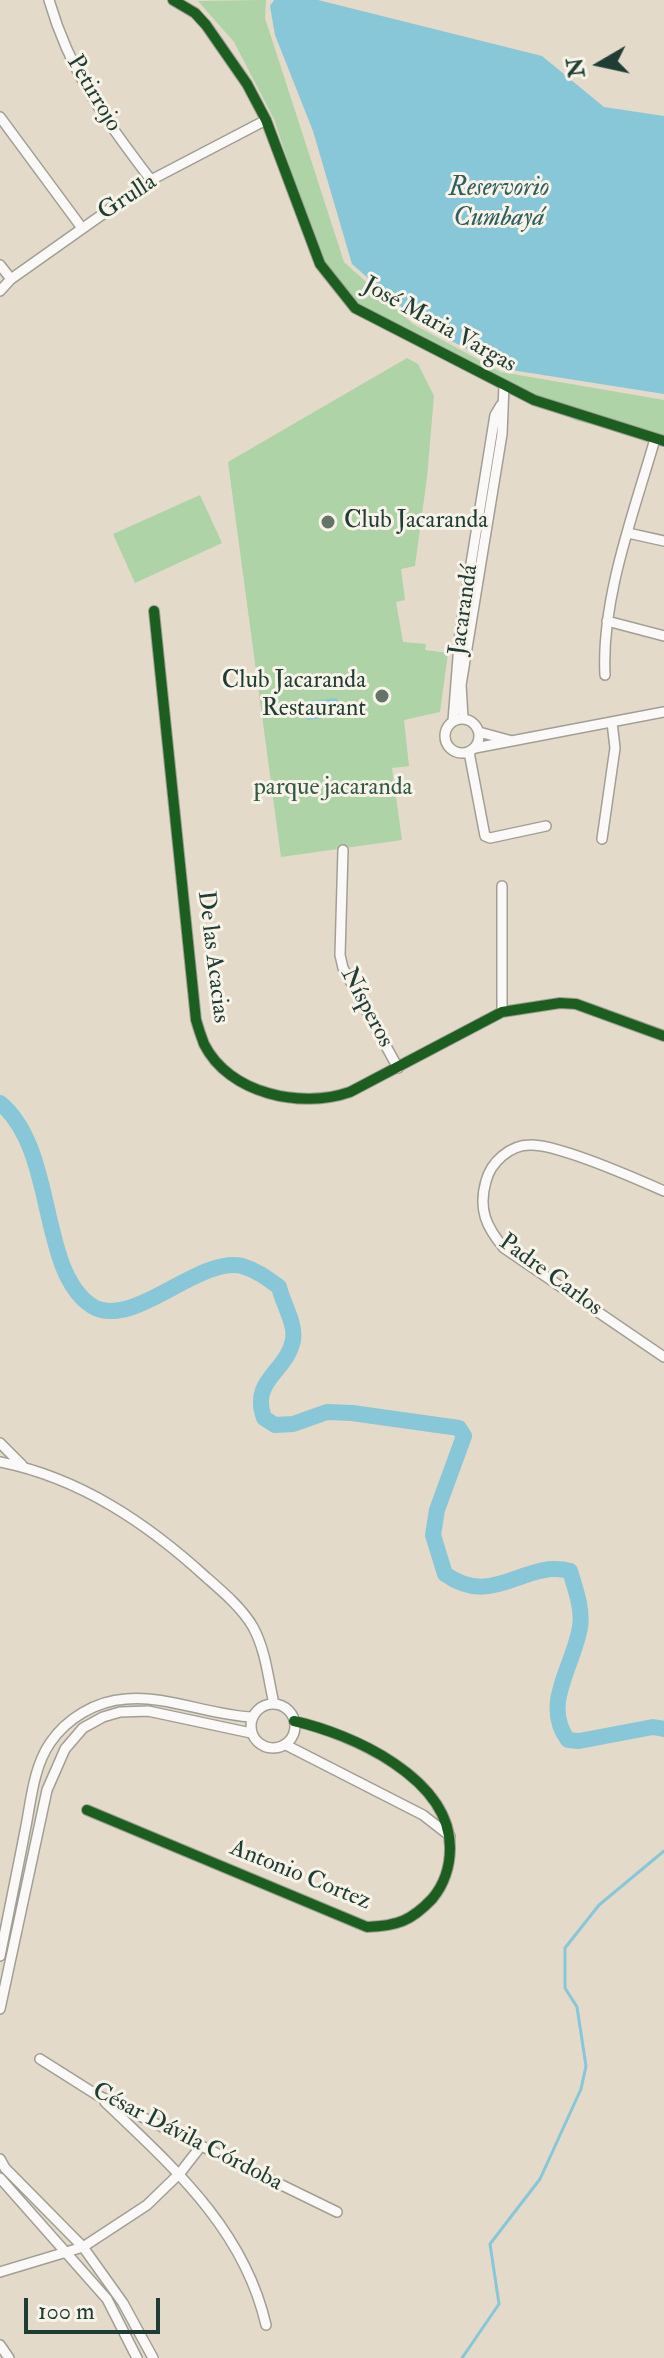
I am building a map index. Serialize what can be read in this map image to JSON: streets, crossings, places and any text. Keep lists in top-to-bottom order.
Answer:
{
  "streets": {
    "street": [
      "Petirrojo",
      "Grulla",
      "José Maria Vargas",
      "Jacarandá",
      "De las Acacias",
      "Nísperos",
      "Padre Carlos",
      "Antonio Cortez",
      "César Dávila Córdoba"
    ]
  },
  "crossings": [
    ["Petirrojo", "Grulla"],
    ["Grulla", "José Maria Vargas"],
    ["José Maria Vargas", "Jacarandá"],
    ["De las Acacias", "Nísperos"]
  ],
  "water": ["Reservorio Cumbayá"],
  "parks": ["parque jacaranda"],
  "places": ["Club Jacaranda", "Club Jacaranda Restaurant"],
  "scale_bar": "100 m",
  "north": "left"
}
